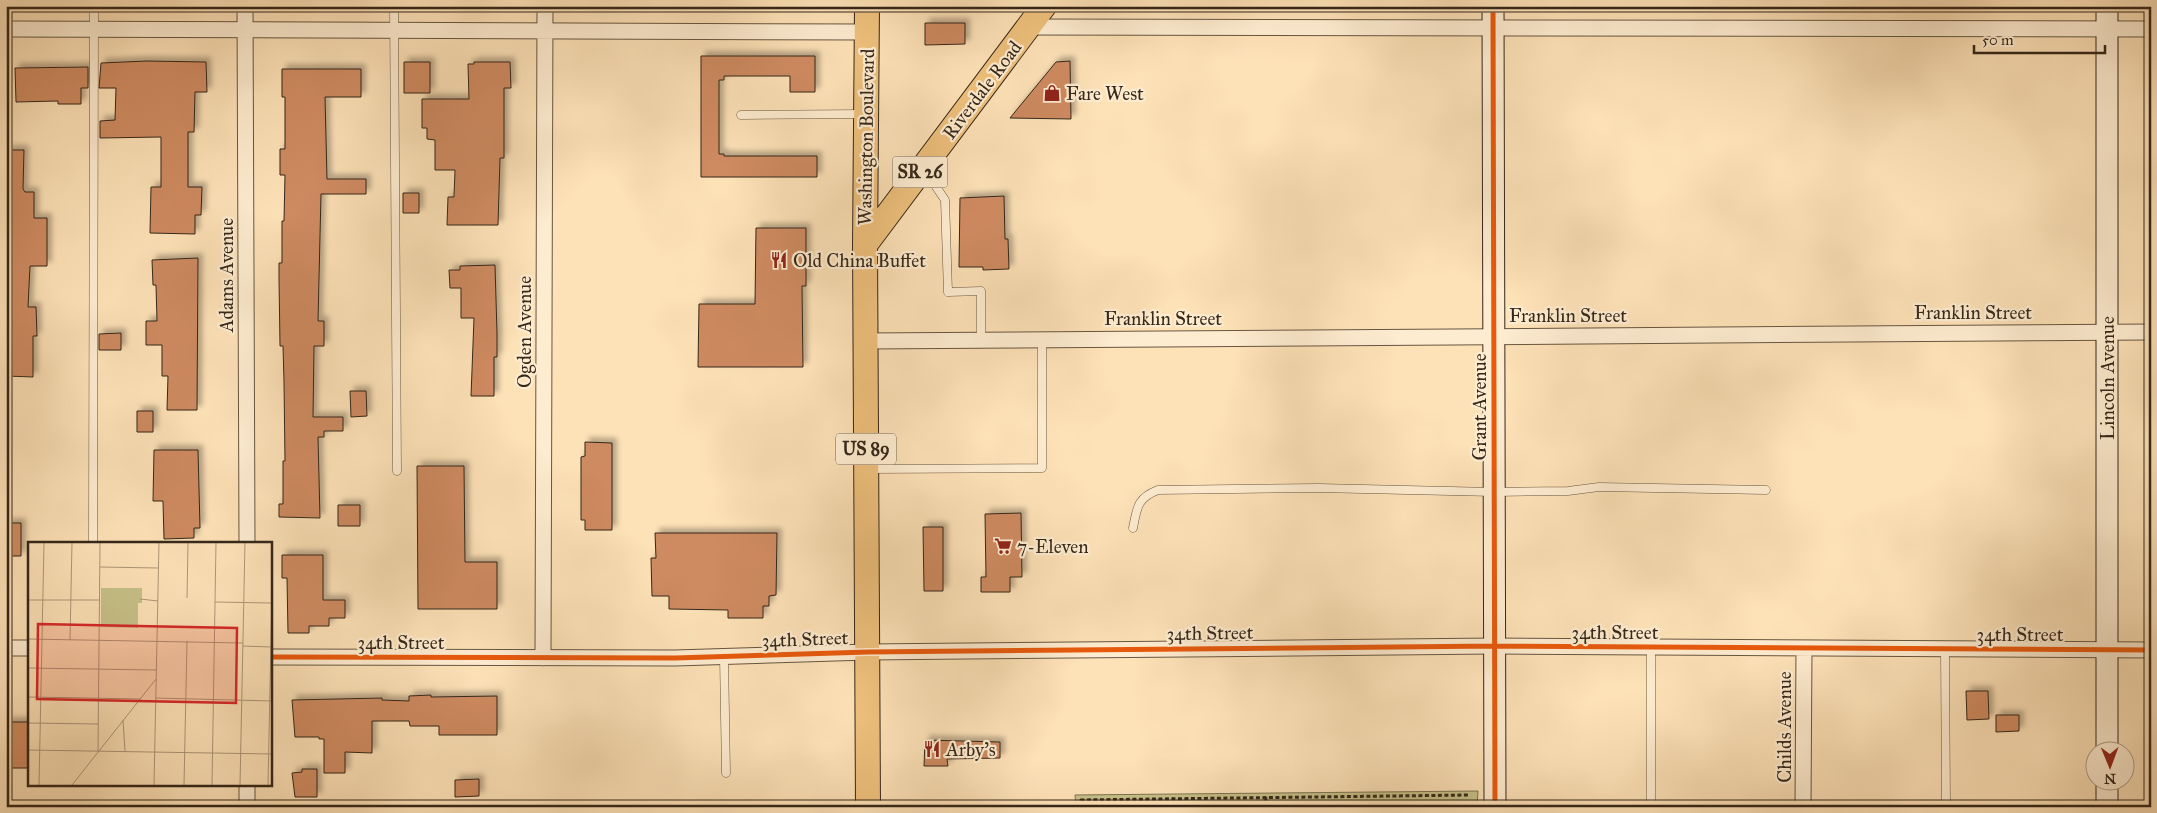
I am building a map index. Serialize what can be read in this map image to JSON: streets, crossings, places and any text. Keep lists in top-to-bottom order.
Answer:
{
  "streets": {
    "main road": [
      "Riverdale Road",
      "Washington Boulevard",
      "SR 26",
      "US 89"
    ],
    "street": [
      "Adams Avenue",
      "Franklin Street",
      "Ogden Avenue",
      "Lincoln Avenue",
      "Grant Avenue",
      "34th Street",
      "Childs Avenue"
    ]
  },
  "crossings": [
    ["Riverdale Road", "Washington Boulevard"],
    ["Washington Boulevard", "Franklin Street"],
    ["Washington Boulevard", "34th Street"],
    ["Franklin Street", "Lincoln Avenue"],
    ["Franklin Street", "Grant Avenue"],
    ["Ogden Avenue", "34th Street"],
    ["Lincoln Avenue", "34th Street"],
    ["Grant Avenue", "34th Street"],
    ["34th Street", "Childs Avenue"]
  ],
  "places": {
    "shop": ["Fare West"],
    "restaurant": ["Old China Buffet", "Arby's"],
    "supermarket": ["7-Eleven"]
  },
  "scale_bar": "50 m",
  "north": "bottom"
}
